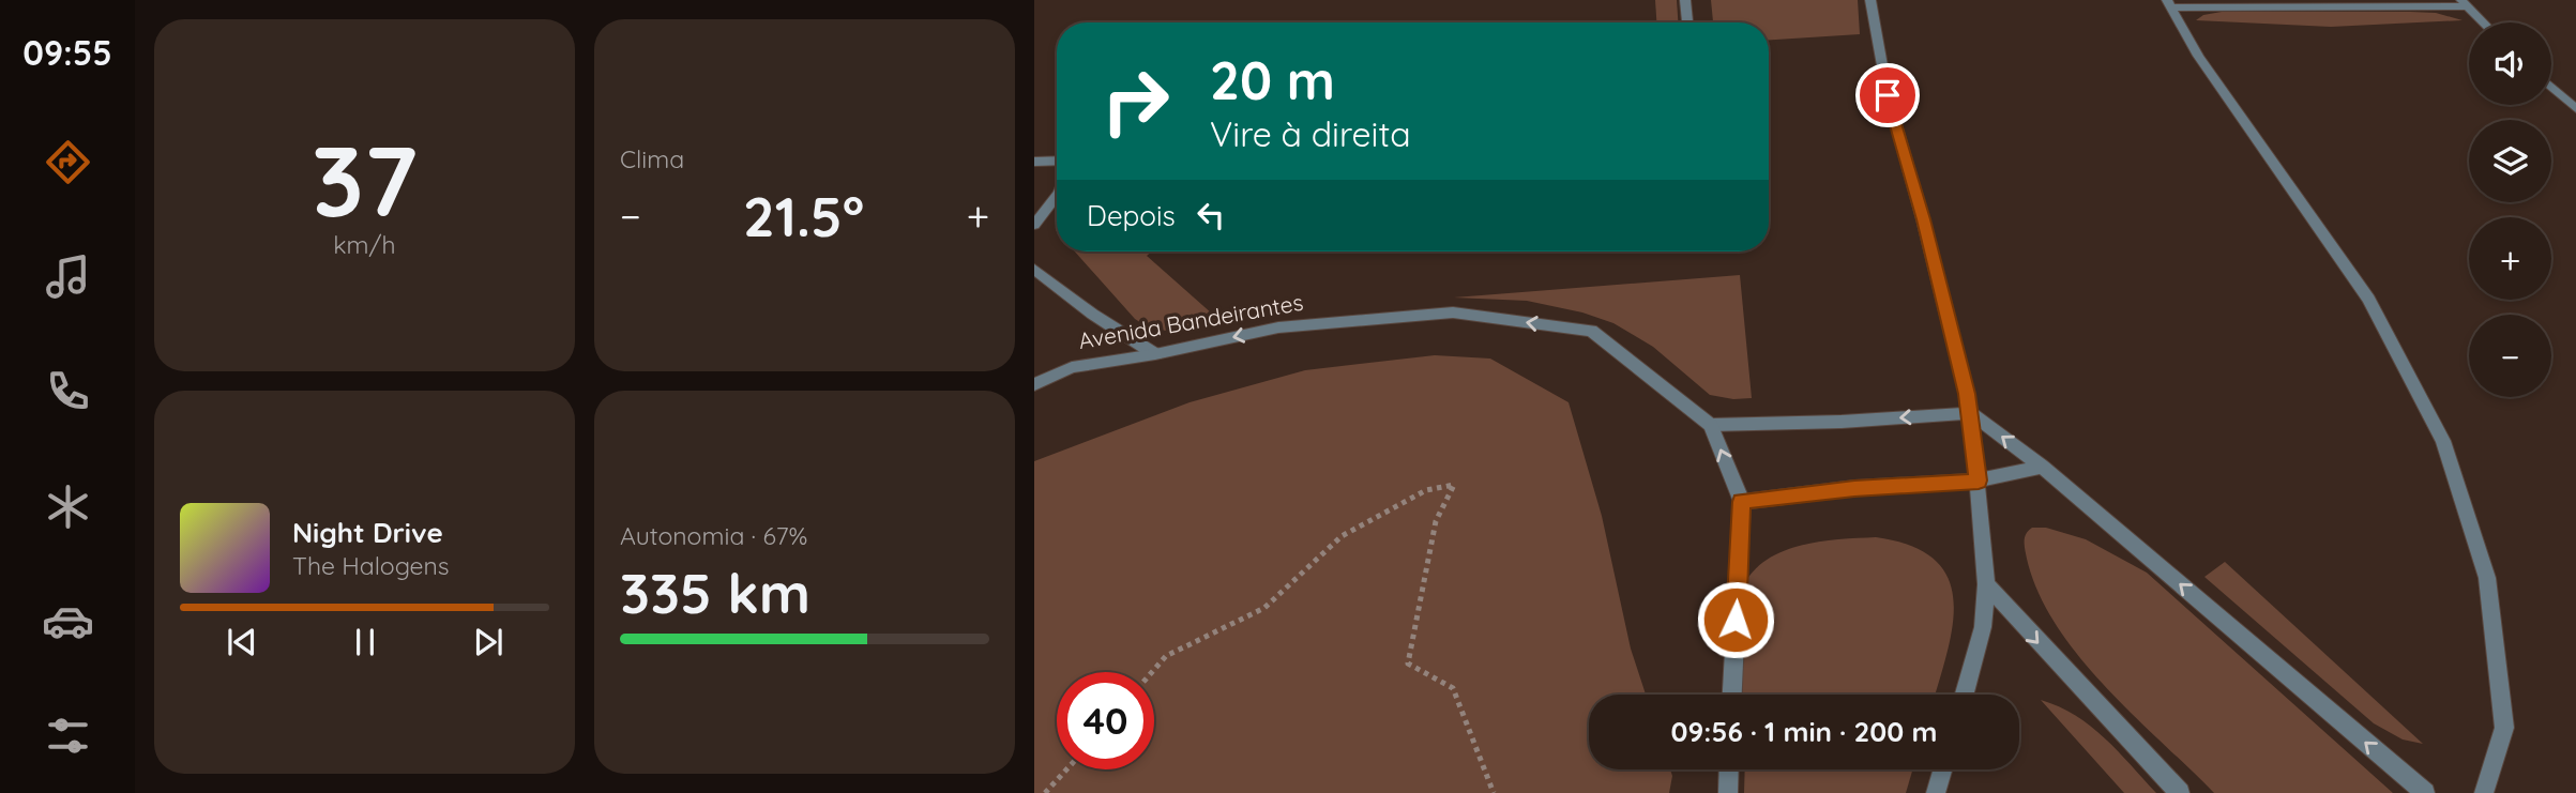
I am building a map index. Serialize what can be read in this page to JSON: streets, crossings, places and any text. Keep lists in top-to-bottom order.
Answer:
{
  "streets": {
    "street": ["Avenida Bandeirantes"]
  },
  "one_way": ["Avenida Bandeirantes"],
  "page": {
    "tabs": "09:55",
    "tile": [
      ["37", "km/h"],
      "Clima",
      ["Autonomia · 67%", "335 km"]
    ],
    "map_buttons": ["+", "−"],
    "turn": ["20 m", "Vire à direita"],
    "then": "Depois",
    "heat": ["−", "21.5°", "+"],
    "song": ["Night Drive", "The Halogens"],
    "limit": "40",
    "trip": "09:56 · 1 min · 200 m"
  }
}
